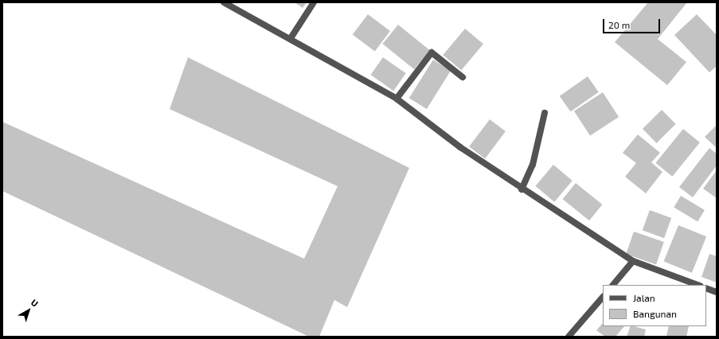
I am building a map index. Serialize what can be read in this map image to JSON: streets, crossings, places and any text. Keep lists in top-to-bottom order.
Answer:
{
  "legend": ["Jalan", "Bangunan"],
  "scale_bar": "20 m",
  "north": "top right"
}
